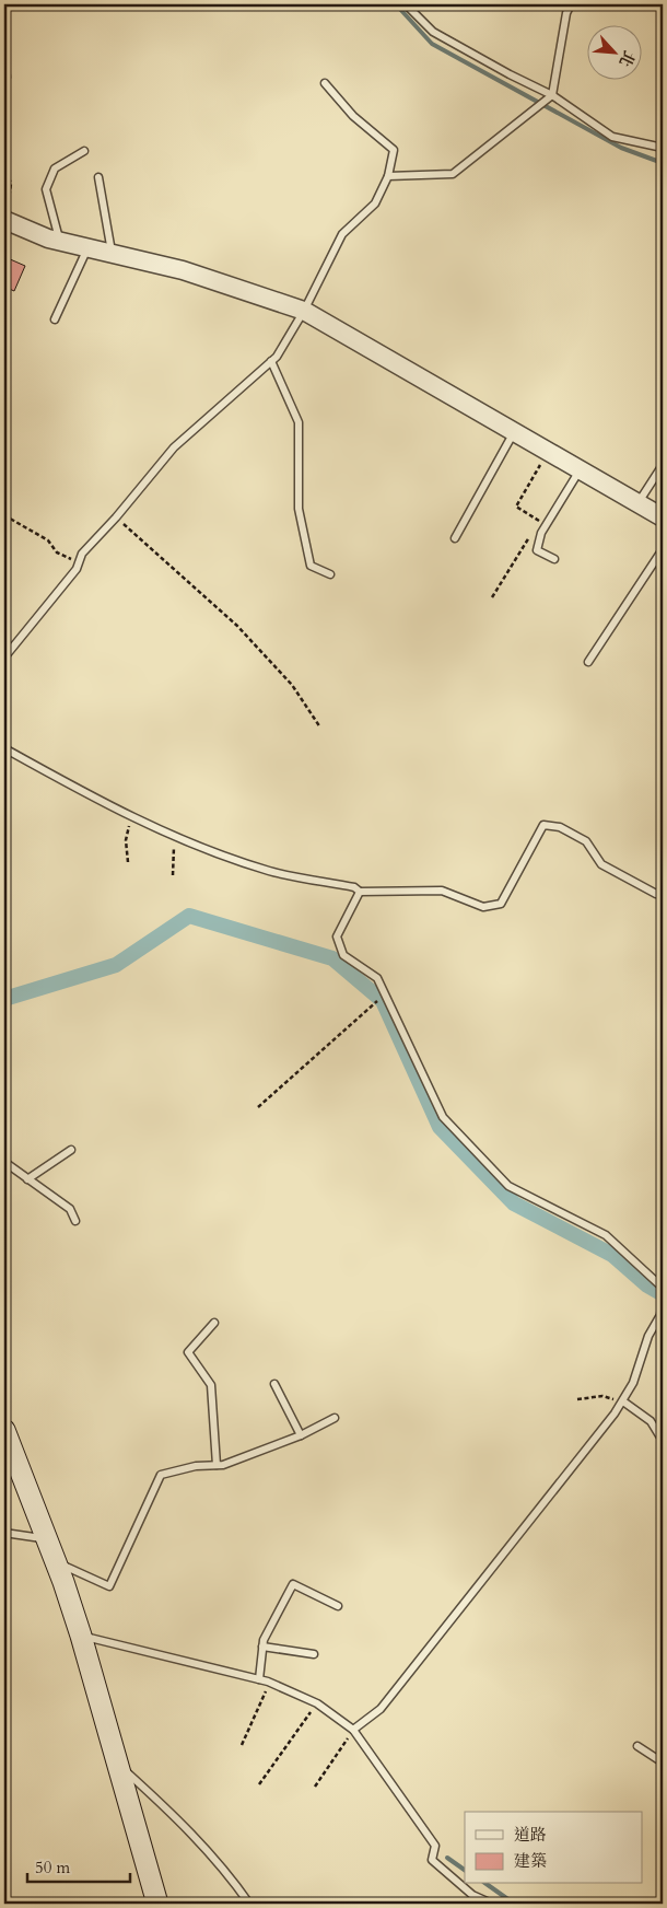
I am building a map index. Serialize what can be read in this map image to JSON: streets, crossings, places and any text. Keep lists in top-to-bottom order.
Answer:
{
  "legend": ["道路", "建築"],
  "scale_bar": "50 m",
  "north": "bottom right"
}
